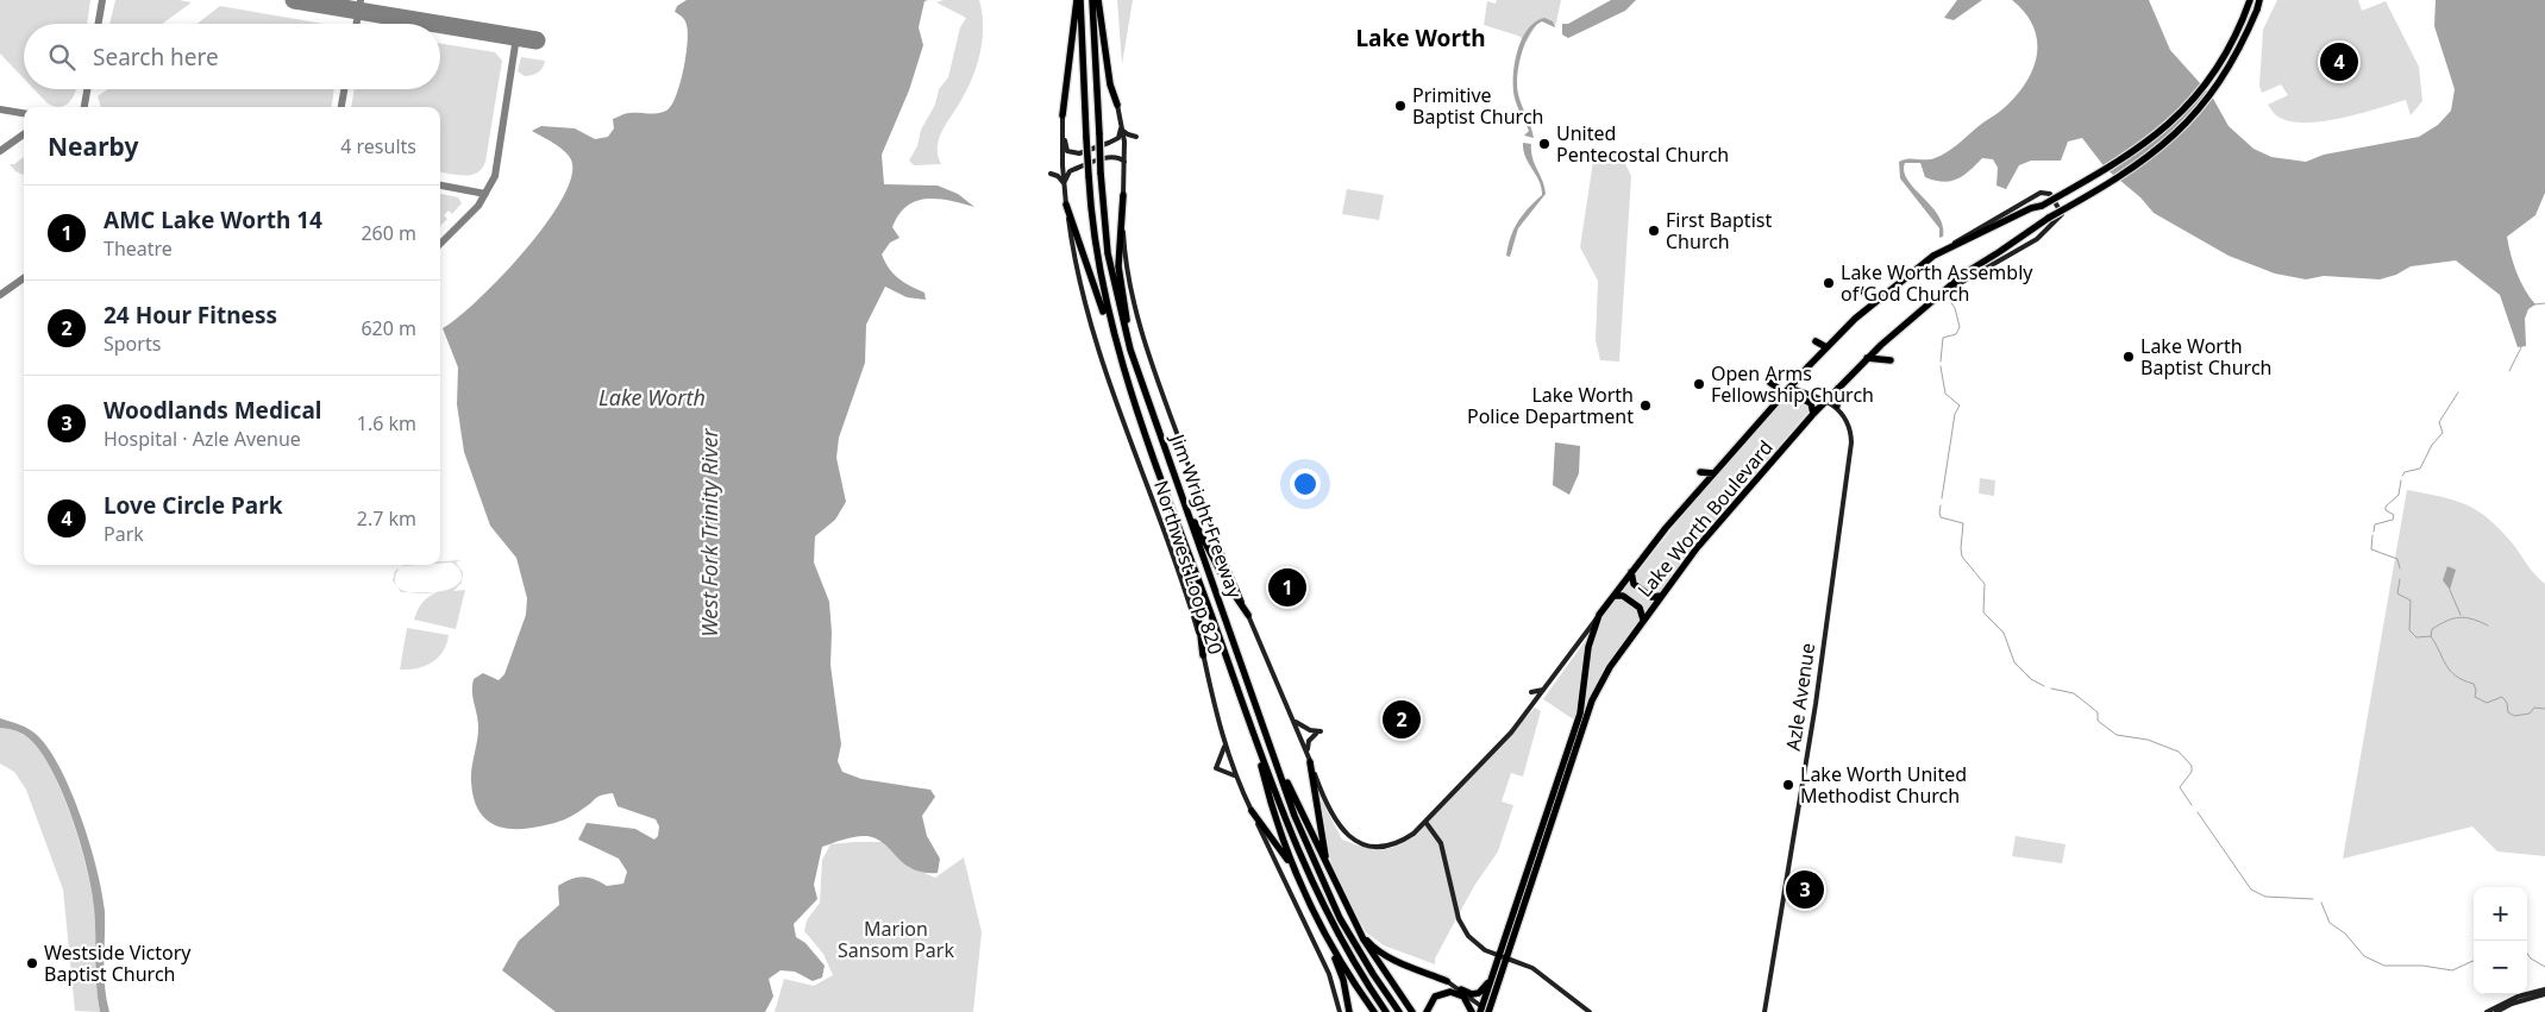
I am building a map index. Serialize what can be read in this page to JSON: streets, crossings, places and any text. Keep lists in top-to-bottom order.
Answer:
{
  "streets": {
    "highway": ["Jim Wright Freeway", "Lake Worth Boulevard"],
    "main road": ["Northwest Loop 820", "Azle Avenue"]
  },
  "crossings": [
    ["Lake Worth Boulevard", "Northwest Loop 820"]
  ],
  "districts": ["Lake Worth"],
  "water": ["Lake Worth", "West Fork Trinity River"],
  "parks": ["Marion Sansom Park"],
  "places": [
    "Primitive Baptist Church",
    "United Pentecostal Church",
    "First Baptist Church",
    "Lake Worth Assembly of God Church",
    "Lake Worth Baptist Church",
    "Open Arms Fellowship Church",
    "Lake Worth Police Department",
    "Lake Worth United Methodist Church",
    "Westside Victory Baptist Church"
  ],
  "page": {
    "search": "Search here",
    "pins": [
      "4",
      "1",
      "2",
      "3"
    ],
    "heading": ["Nearby", "4 results"],
    "list": [
      {
        "mark": "1",
        "name": "AMC Lake Worth 14",
        "note": "Theatre",
        "value": "260 m"
      },
      {
        "mark": "2",
        "name": "24 Hour Fitness",
        "note": "Sports",
        "value": "620 m"
      },
      {
        "mark": "3",
        "name": "Woodlands Medical",
        "note": "Hospital · Azle Avenue",
        "value": "1.6 km"
      },
      {
        "mark": "4",
        "name": "Love Circle Park",
        "note": "Park",
        "value": "2.7 km"
      }
    ],
    "map_buttons": ["+", "−"]
  }
}
